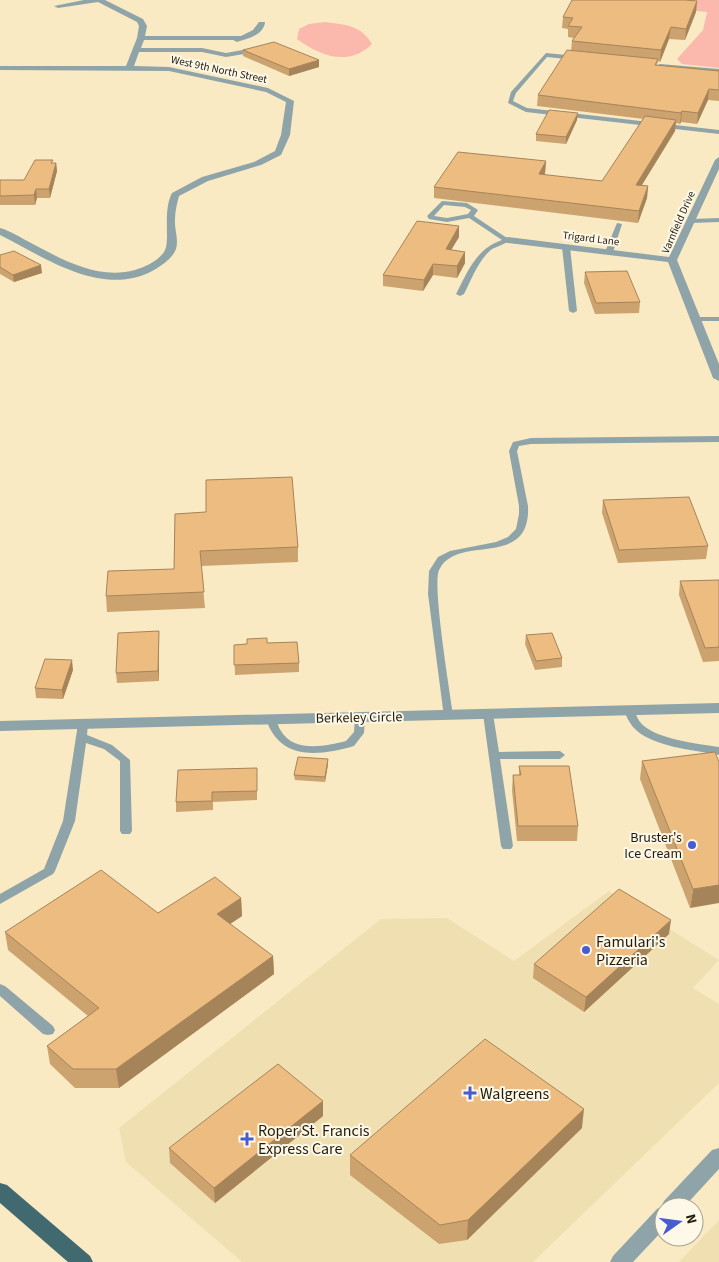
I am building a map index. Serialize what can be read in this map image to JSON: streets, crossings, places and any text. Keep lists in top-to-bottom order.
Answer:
{
  "streets": {
    "street": [
      "West 9th North Street",
      "Varnfield Drive",
      "Trigard Lane",
      "Berkeley Circle"
    ]
  },
  "crossings": [
    ["Varnfield Drive", "Trigard Lane"]
  ],
  "places": {
    "other": ["Bruster's Ice Cream", "Famulari's Pizzeria"],
    "health": ["Walgreens", "Roper St. Francis Express Care"]
  },
  "north": "right"
}
